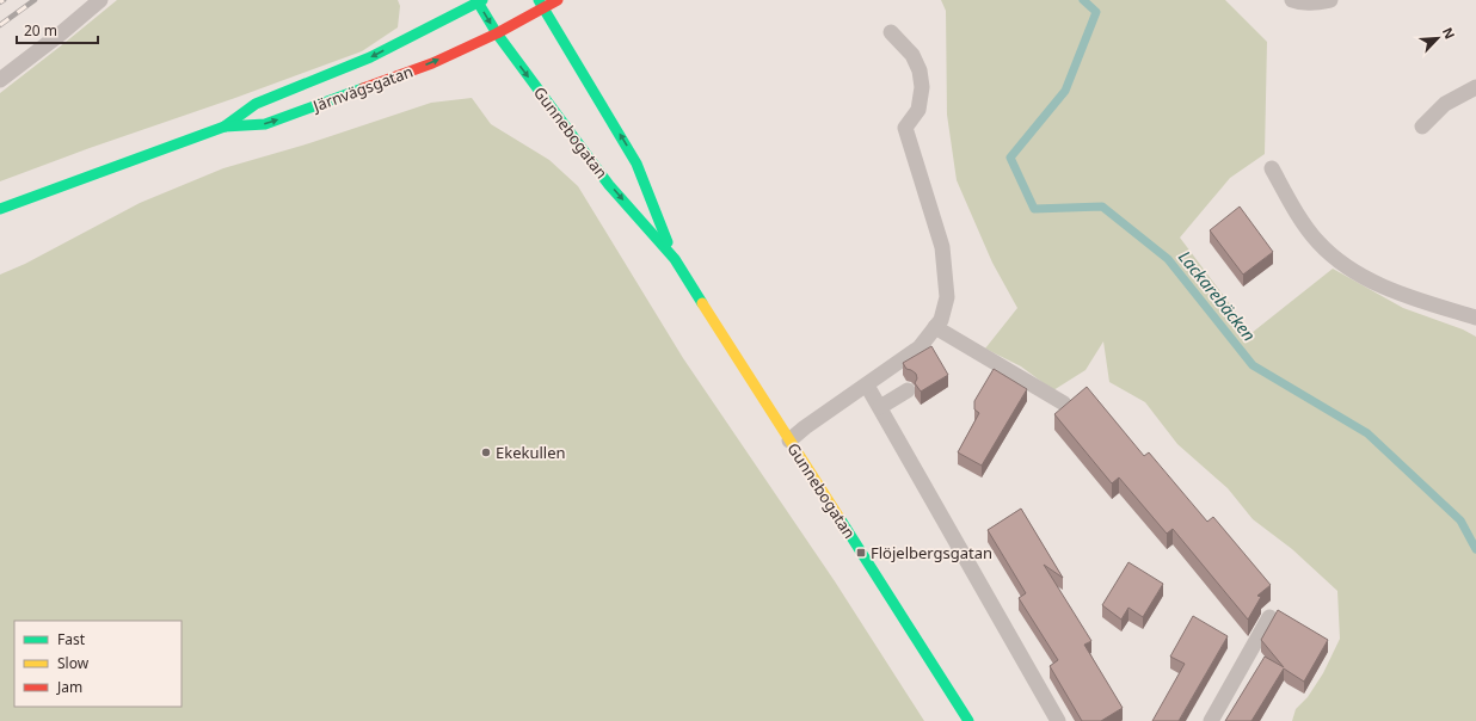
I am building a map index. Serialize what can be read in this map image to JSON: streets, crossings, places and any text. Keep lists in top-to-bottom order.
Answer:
{
  "streets": {
    "street": ["Järnvägsgatan", "Gunnebogatan"]
  },
  "crossings": [
    ["Järnvägsgatan", "Gunnebogatan"]
  ],
  "water": ["Lackarebäcken"],
  "places": {
    "other": ["Ekekullen"],
    "transit": ["Flöjelbergsgatan"]
  },
  "legend": ["Fast", "Slow", "Jam"],
  "scale_bar": "20 m",
  "north": "top right"
}
